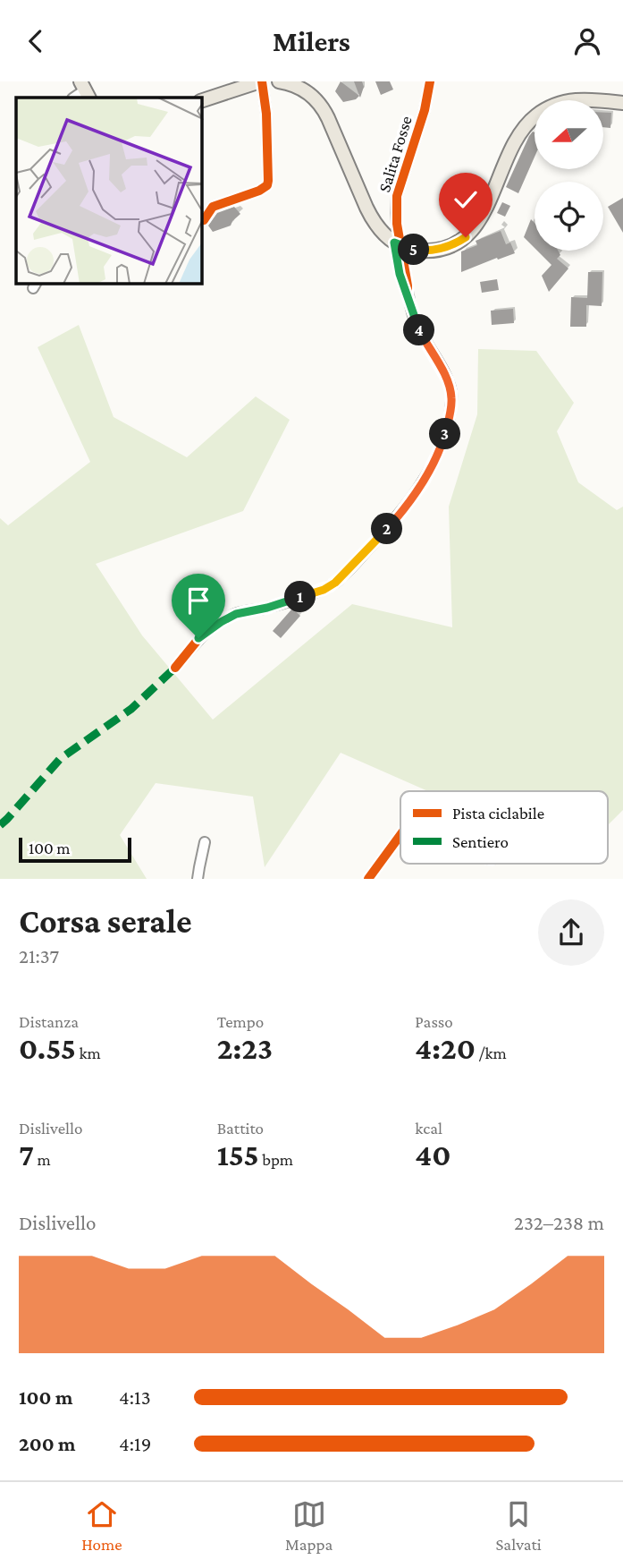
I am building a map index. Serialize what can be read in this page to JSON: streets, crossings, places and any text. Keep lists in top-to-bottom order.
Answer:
{
  "streets": {
    "street": ["Salita Fosse"]
  },
  "legend": ["Pista ciclabile", "Sentiero"],
  "scale_bar": "100 m",
  "north": "left",
  "page": {
    "header": "Milers",
    "pins": [
      "5",
      "4",
      "3",
      "2",
      "1"
    ],
    "scale": "100 m",
    "heading": ["Corsa serale", "21:37"],
    "stats": [
      ["Distanza", "0.55 km"],
      ["Tempo", "2:23"],
      ["Passo", "4:20 /km"],
      ["Dislivello", "7 m"],
      ["Battito", "155 bpm"],
      ["kcal", "40"]
    ],
    "chart": ["Dislivello", "232–238 m"],
    "list": [
      {
        "name": "100 m",
        "note": "4:13"
      },
      {
        "name": "200 m",
        "note": "4:19"
      }
    ],
    "tabs": ["Home", "Mappa", "Salvati"]
  }
}
